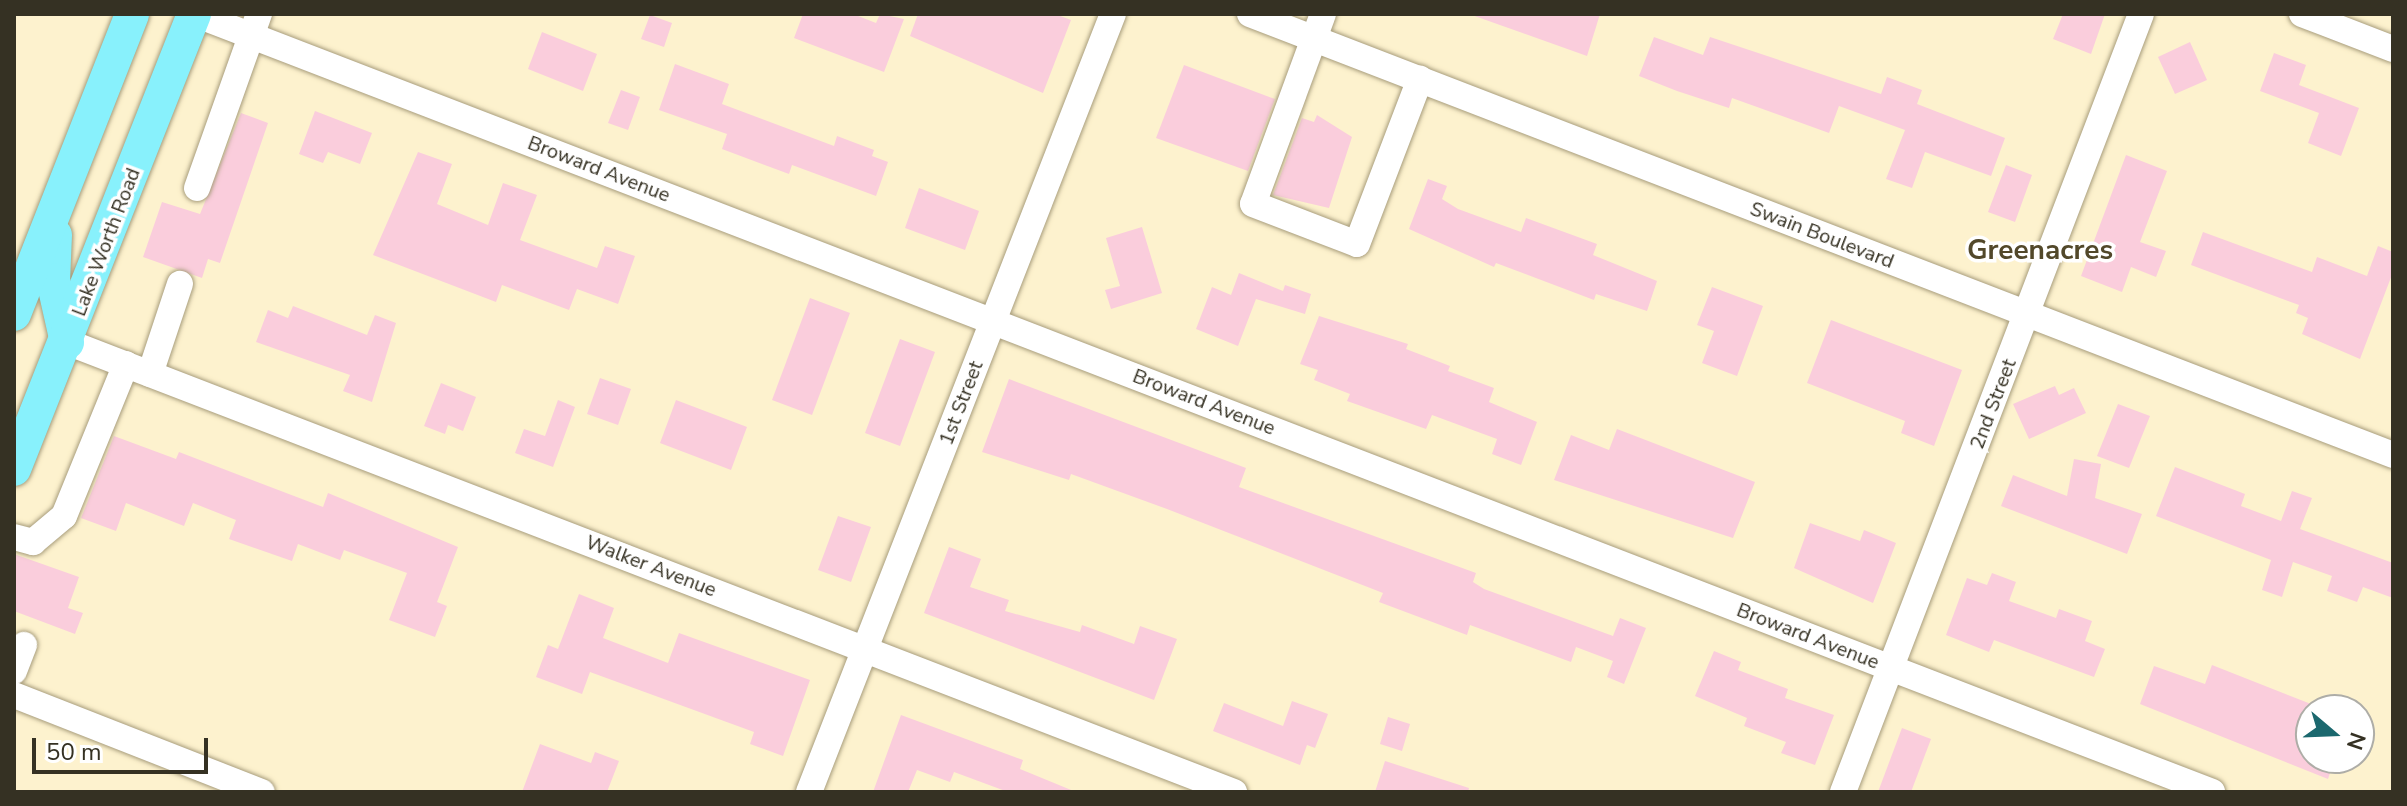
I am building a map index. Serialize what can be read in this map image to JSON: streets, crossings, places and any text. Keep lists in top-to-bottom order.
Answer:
{
  "streets": {
    "main road": ["Lake Worth Road"],
    "street": [
      "Broward Avenue",
      "Swain Boulevard",
      "1st Street",
      "2nd Street",
      "Walker Avenue"
    ]
  },
  "crossings": [
    ["Broward Avenue", "Lake Worth Road"],
    ["Broward Avenue", "1st Street"],
    ["Broward Avenue", "2nd Street"],
    ["Swain Boulevard", "2nd Street"],
    ["Lake Worth Road", "Walker Avenue"],
    ["1st Street", "Walker Avenue"]
  ],
  "districts": ["Greenacres"],
  "scale_bar": "50 m",
  "north": "right"
}
